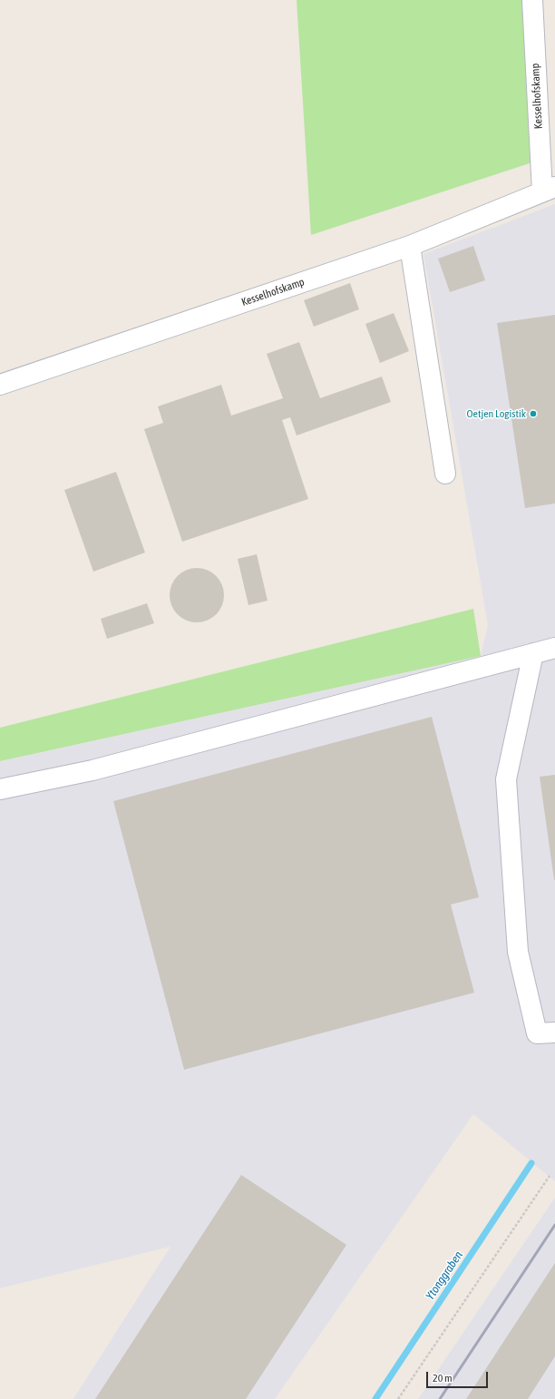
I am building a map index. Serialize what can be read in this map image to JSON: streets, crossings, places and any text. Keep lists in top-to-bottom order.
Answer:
{
  "streets": {
    "street": ["Kesselhofskamp"]
  },
  "water": ["Ytonggraben"],
  "places": ["Oetjen Logistik"],
  "scale_bar": "20 m"
}
